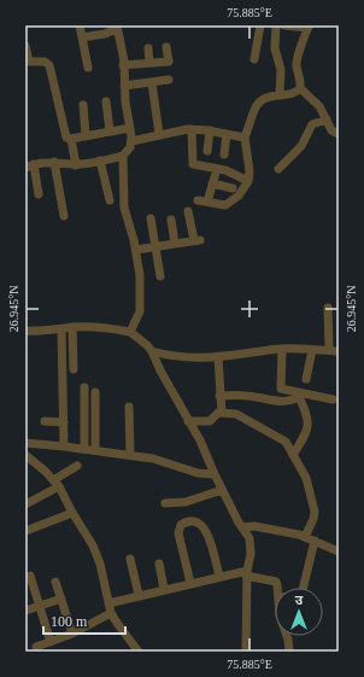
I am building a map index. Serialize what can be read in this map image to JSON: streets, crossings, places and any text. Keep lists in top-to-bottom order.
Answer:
{
  "scale_bar": "100 m",
  "north": "top",
  "coordinates": ["75.885°E", "26.945°N"]
}
